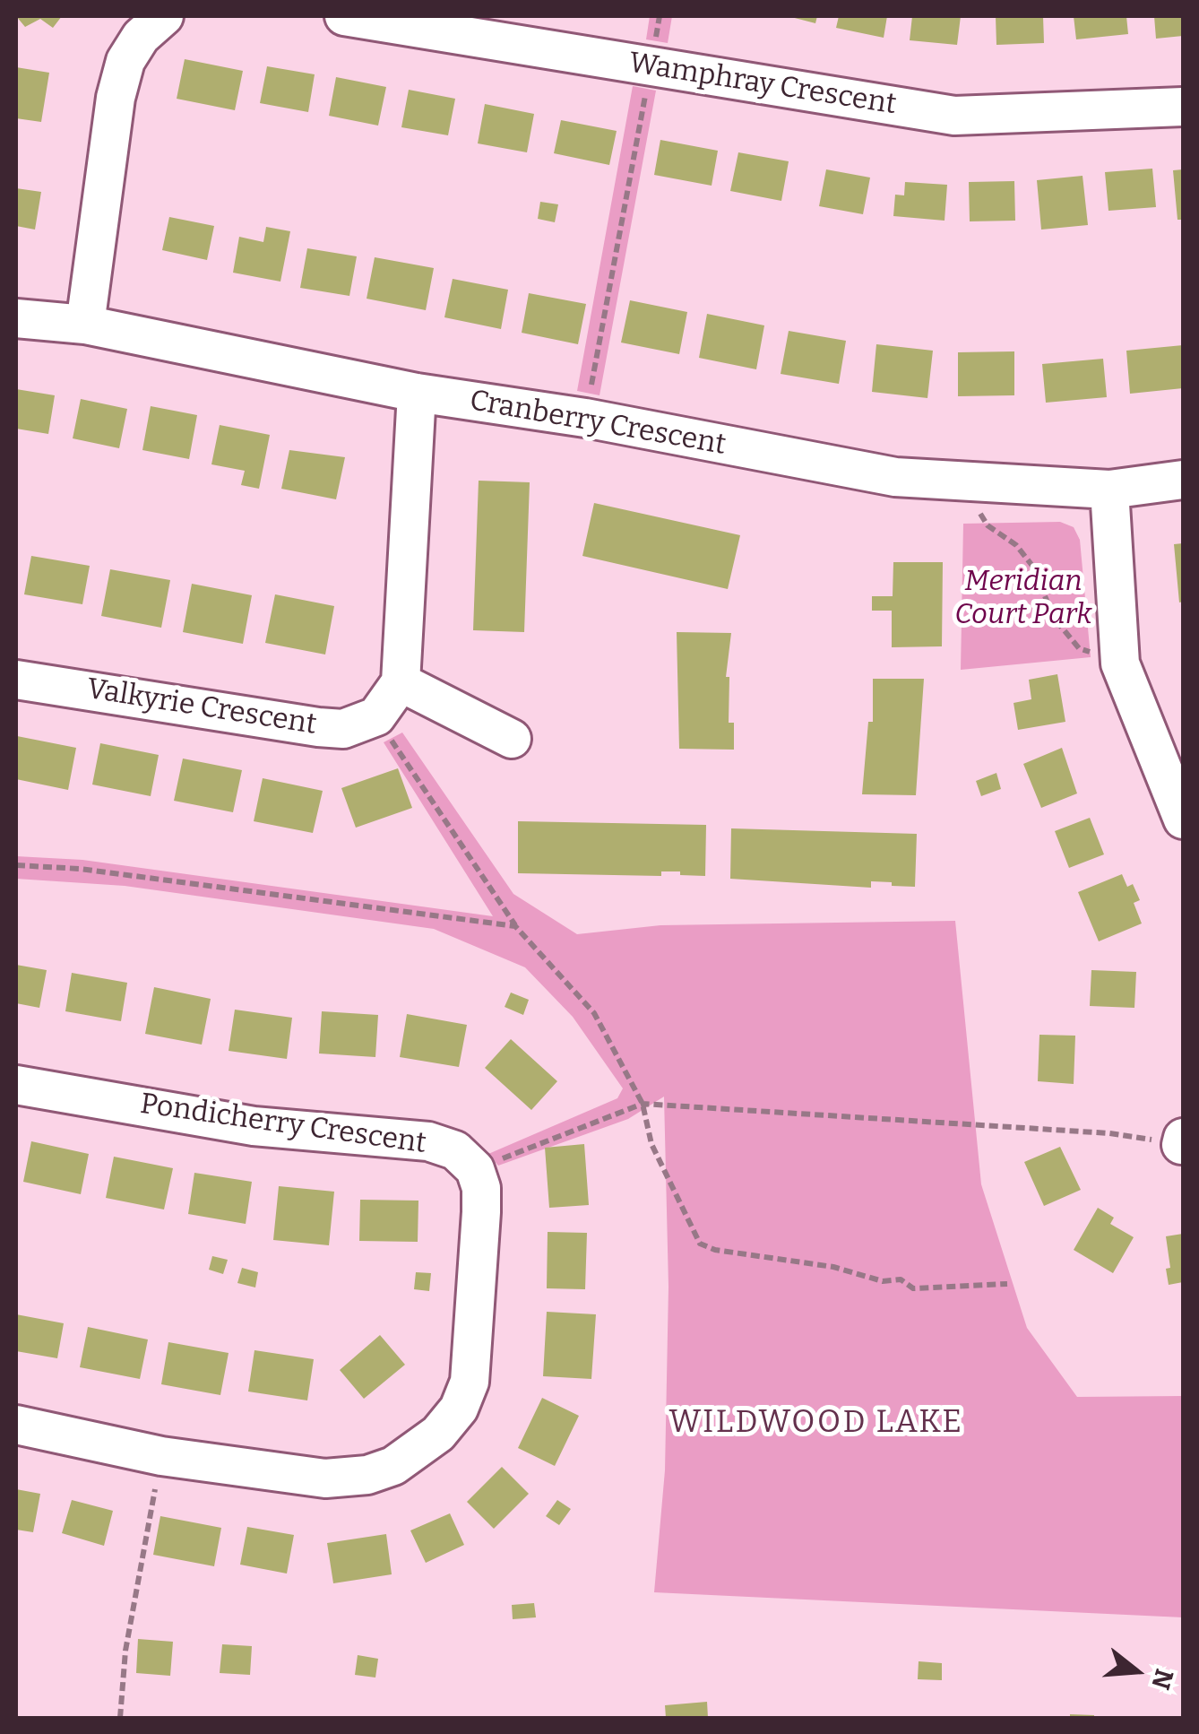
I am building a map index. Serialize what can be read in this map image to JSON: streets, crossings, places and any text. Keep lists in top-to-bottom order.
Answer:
{
  "streets": {
    "street": [
      "Wamphray Crescent",
      "Cranberry Crescent",
      "Valkyrie Crescent",
      "Pondicherry Crescent"
    ]
  },
  "districts": ["WILDWOOD LAKE"],
  "parks": ["Meridian Court Park"],
  "north": "right"
}
